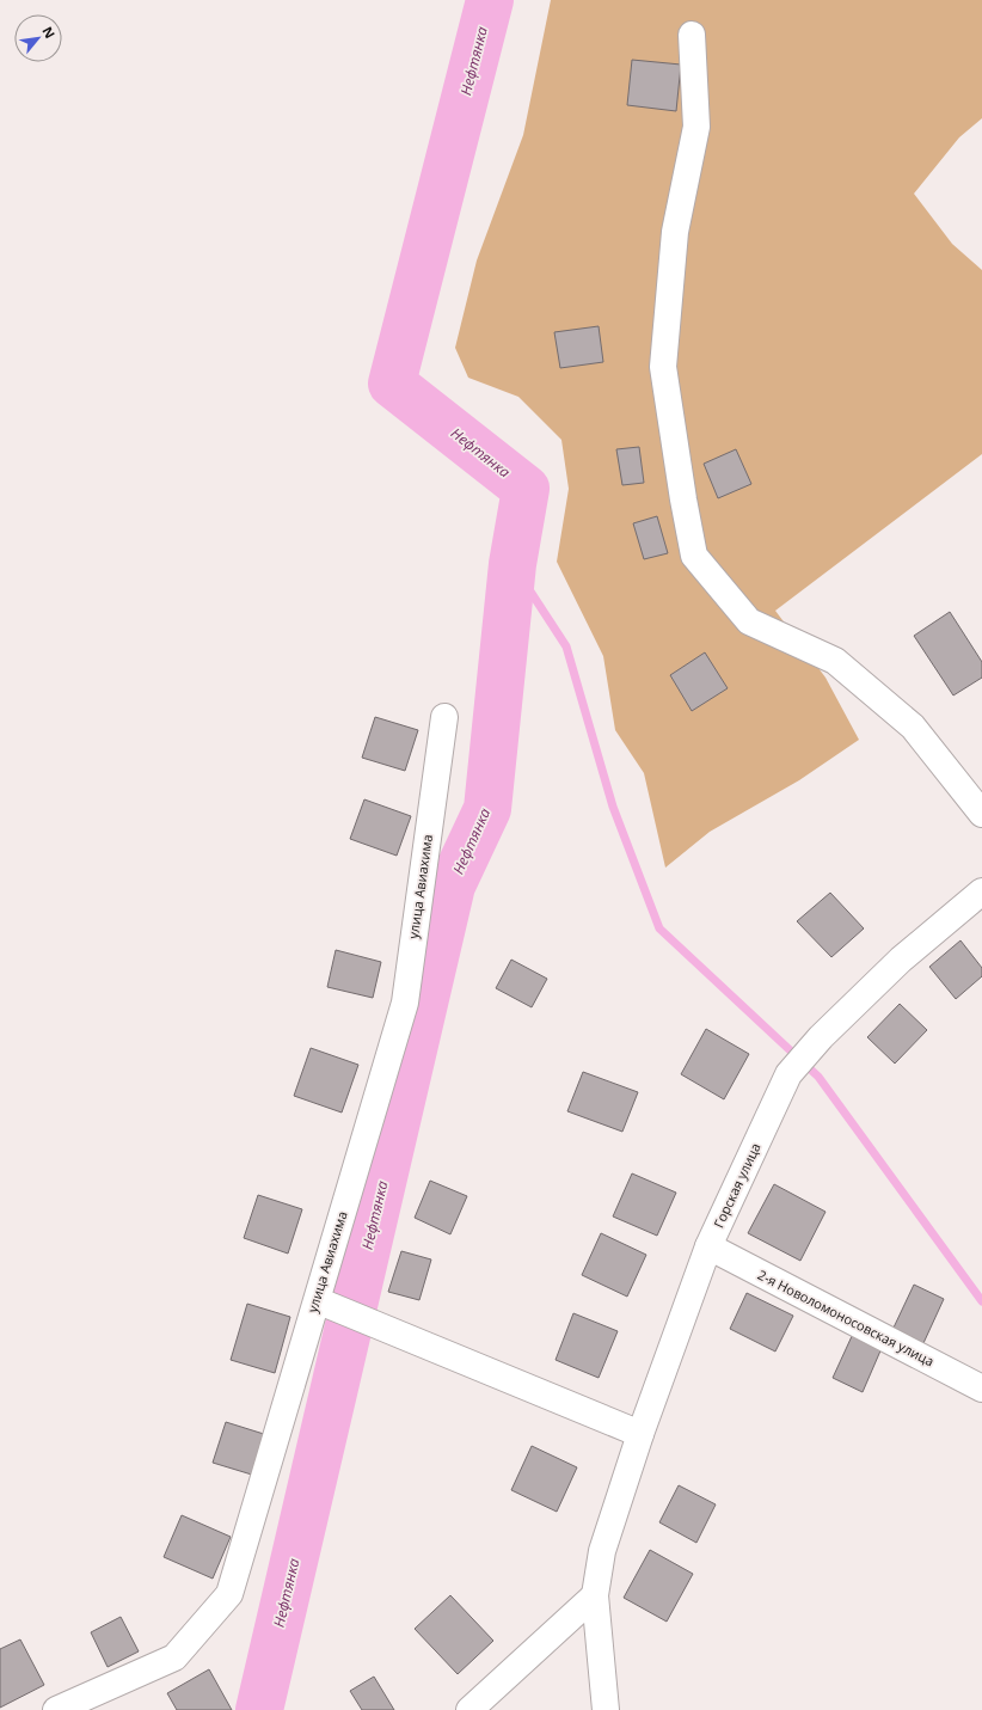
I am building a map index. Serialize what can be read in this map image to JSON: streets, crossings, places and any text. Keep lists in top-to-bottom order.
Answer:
{
  "streets": {
    "street": ["улица Авиахима", "Горская улица", "2-я Новоломоносовская улица"]
  },
  "crossings": [
    ["Горская улица", "2-я Новоломоносовская улица"]
  ],
  "water": ["Нефтянка"],
  "north": "top right"
}
